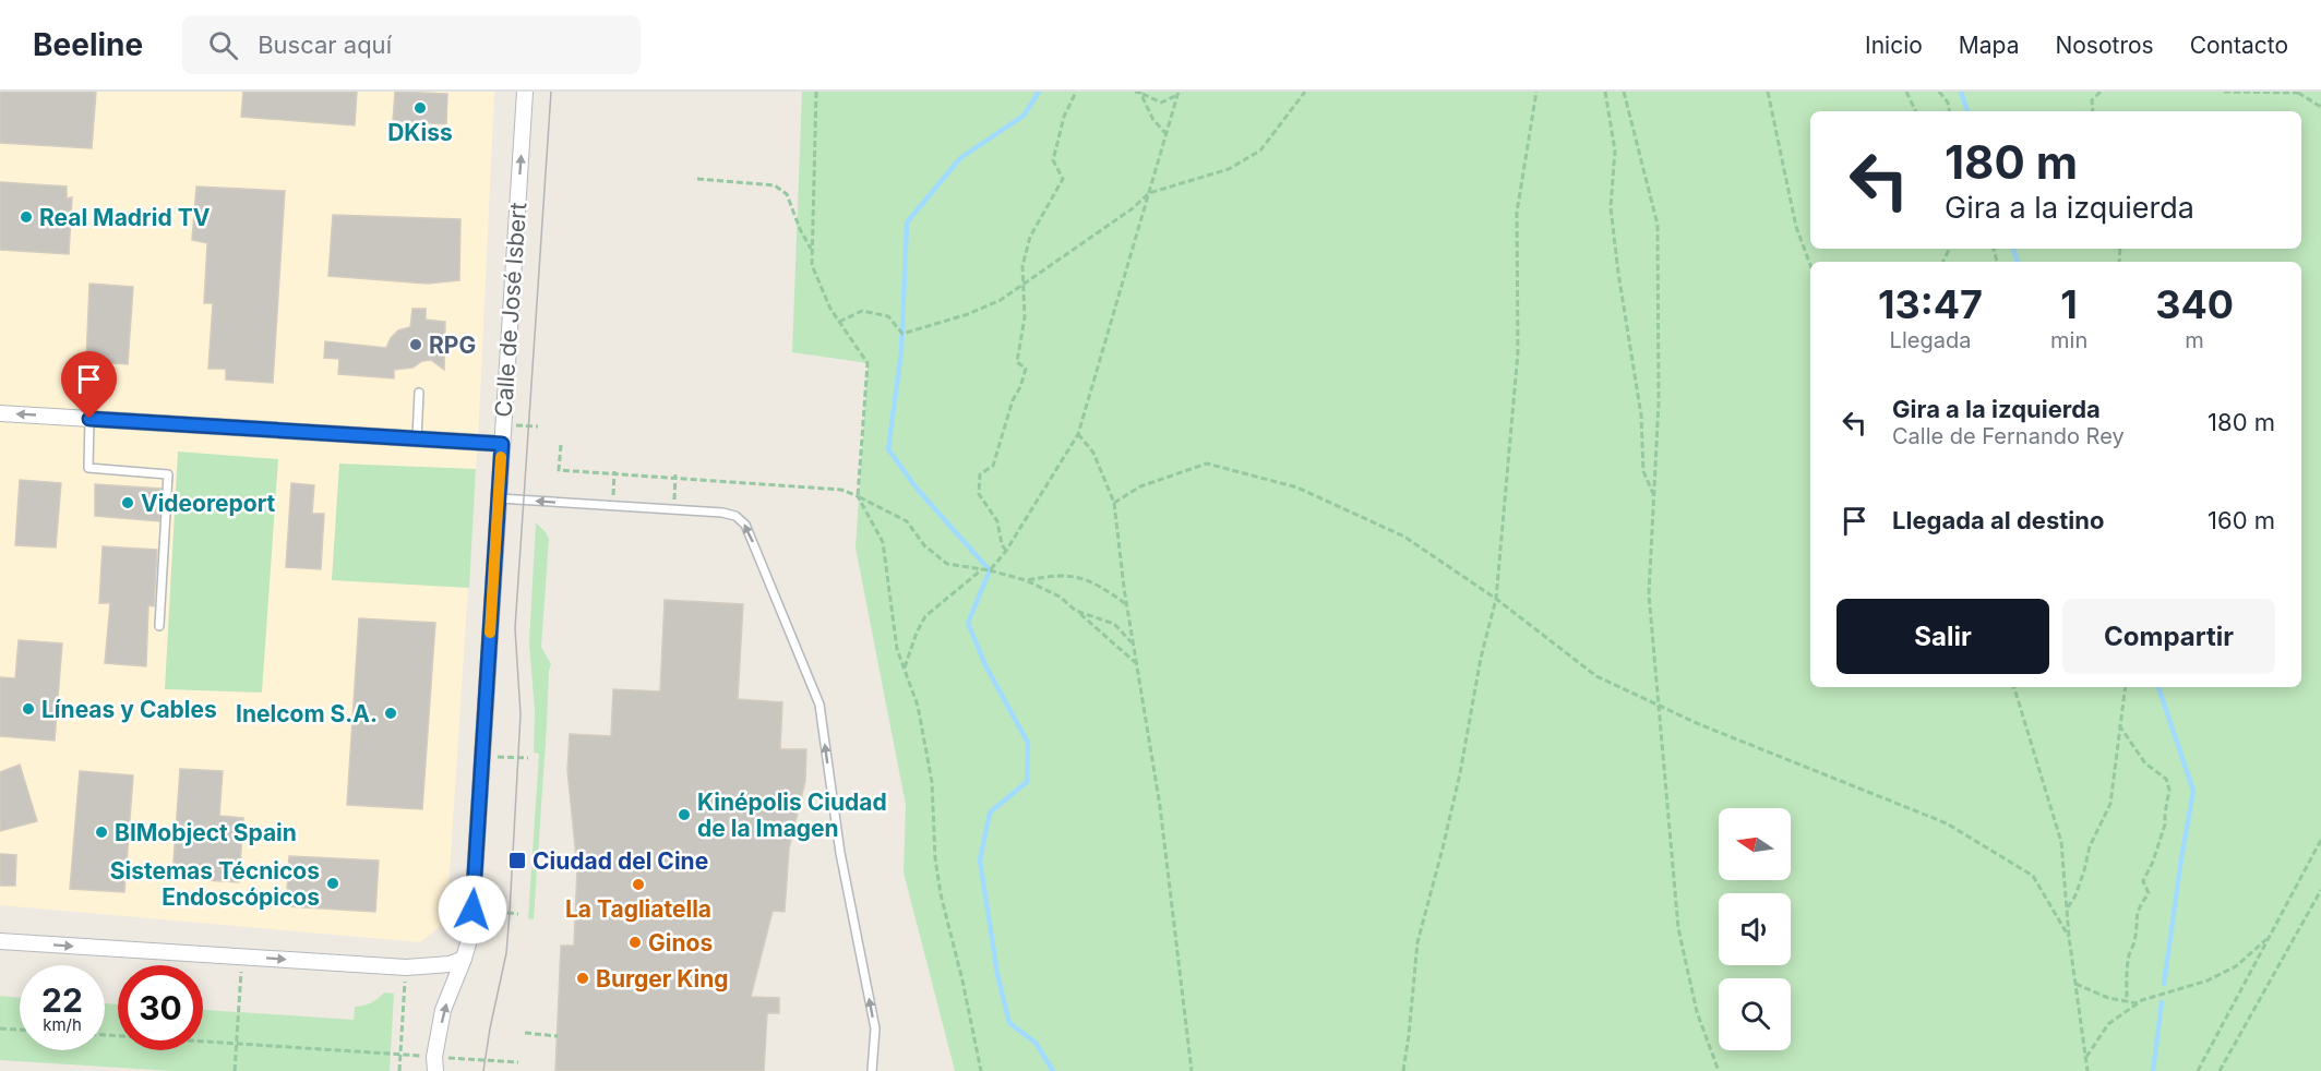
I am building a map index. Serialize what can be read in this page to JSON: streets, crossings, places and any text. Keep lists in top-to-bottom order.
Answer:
{
  "streets": {
    "street": ["Calle de José Isbert"]
  },
  "one_way": ["Calle de José Isbert"],
  "places": {
    "other": [
      "DKiss",
      "Real Madrid TV",
      "RPG",
      "Videoreport",
      "Líneas y Cables",
      "Inelcom S.A.",
      "Kinépolis Ciudad de la Imagen",
      "BIMobject Spain",
      "Sistemas Técnicos Endoscópicos",
      "La Tagliatella",
      "Ginos",
      "Burger King"
    ],
    "transit": ["Ciudad del Cine"]
  },
  "north": "left",
  "page": {
    "header": "Beeline",
    "search": "Buscar aquí",
    "nav": [
      "Inicio",
      "Mapa",
      "Nosotros",
      "Contacto"
    ],
    "turn": ["180 m", "Gira a la izquierda"],
    "eta": [
      "13:47",
      "Llegada",
      "1",
      "min",
      "340",
      "m"
    ],
    "list": [
      {
        "name": "Gira a la izquierda",
        "note": "Calle de Fernando Rey",
        "value": "180 m"
      },
      {
        "name": "Llegada al destino",
        "value": "160 m"
      }
    ],
    "buttons": ["Salir", "Compartir"],
    "speed": "22 km/h",
    "limit": "30"
  }
}
